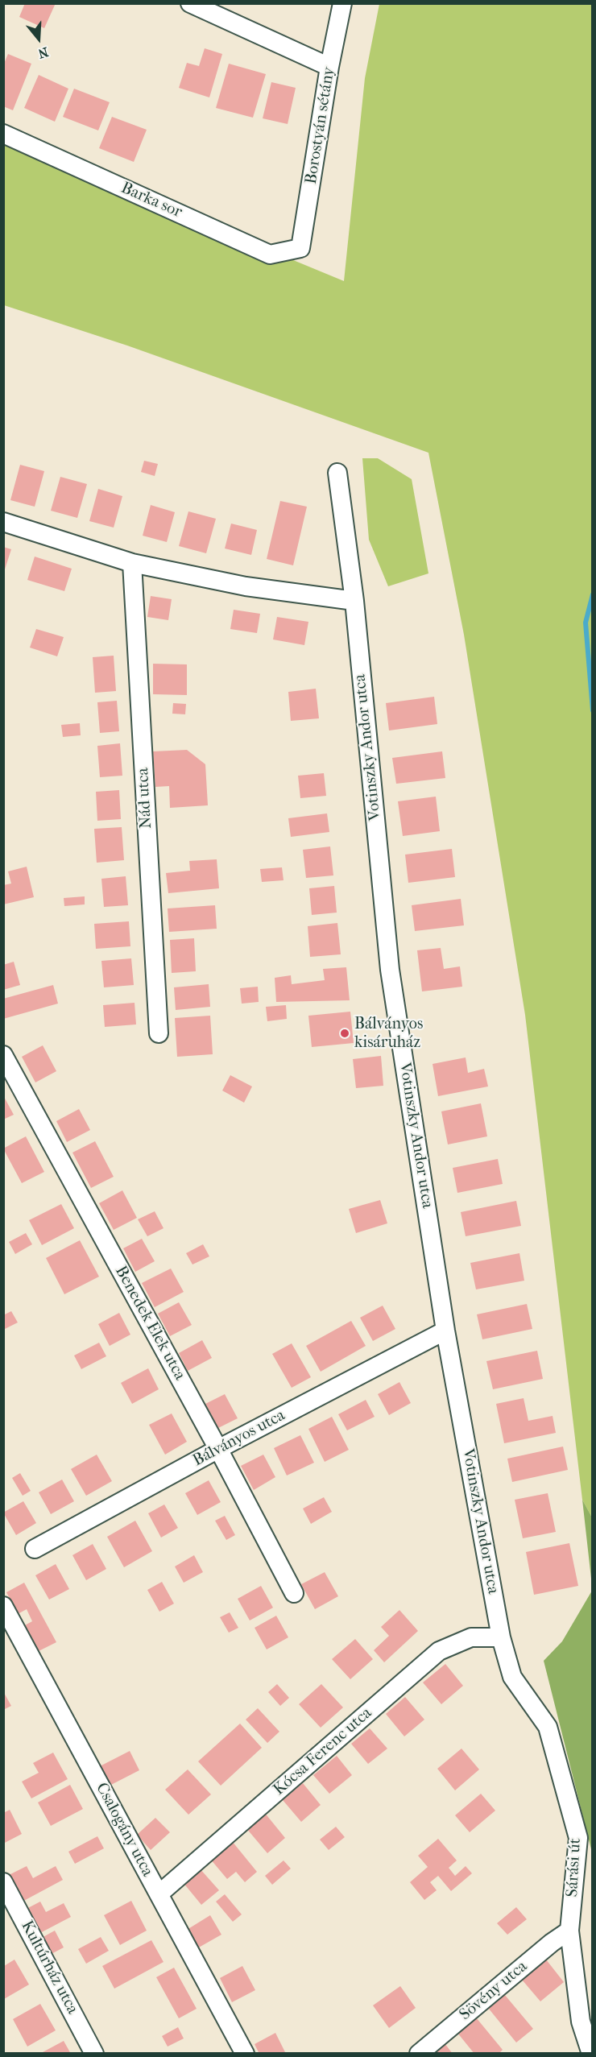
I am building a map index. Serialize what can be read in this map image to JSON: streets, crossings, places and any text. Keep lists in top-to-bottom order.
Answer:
{
  "streets": {
    "street": [
      "Borostyán sétány",
      "Barka sor",
      "Votinszky Andor utca",
      "Nád utca",
      "Benedek Elek utca",
      "Bálványos utca",
      "Kócsa Ferenc utca",
      "Csalogány utca",
      "Sárási út",
      "Kultúrház utca",
      "Sövény utca"
    ]
  },
  "crossings": [
    ["Borostyán sétány", "Barka sor"],
    ["Votinszky Andor utca", "Bálványos utca"],
    ["Votinszky Andor utca", "Kócsa Ferenc utca"],
    ["Votinszky Andor utca", "Sárási út"],
    ["Benedek Elek utca", "Bálványos utca"],
    ["Kócsa Ferenc utca", "Csalogány utca"],
    ["Kócsa Ferenc utca", "Sárási út"],
    ["Sárási út", "Sövény utca"]
  ],
  "places": ["Bálványos kisáruház"],
  "north": "bottom"
}
